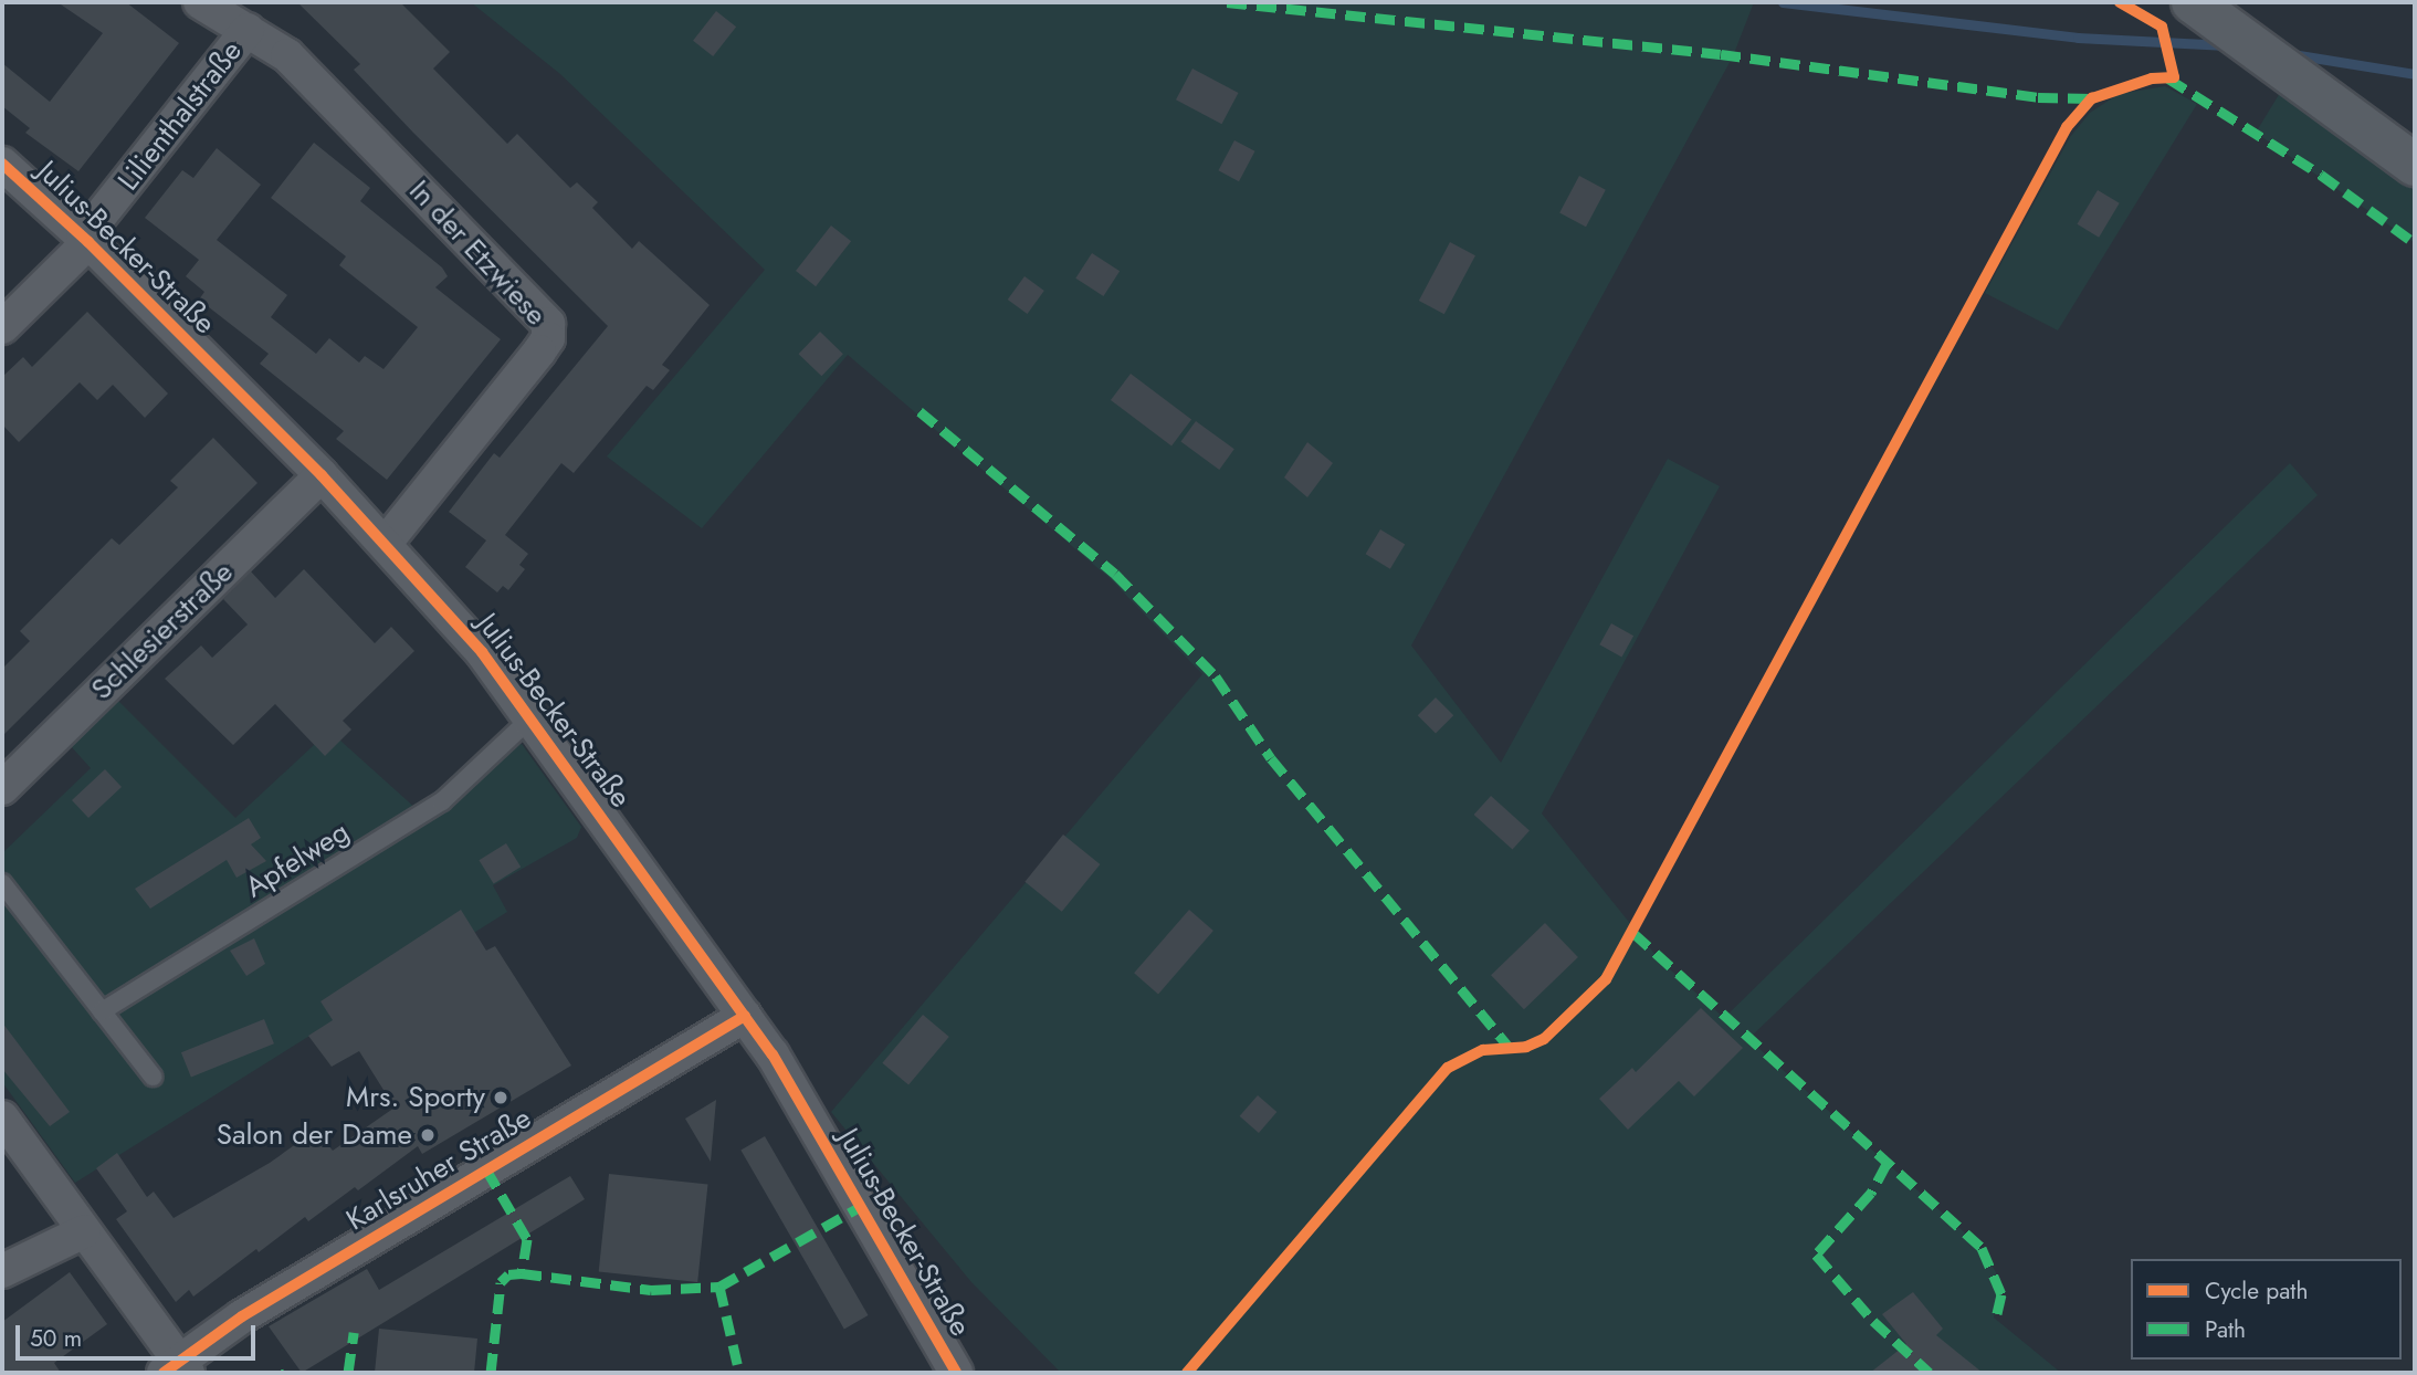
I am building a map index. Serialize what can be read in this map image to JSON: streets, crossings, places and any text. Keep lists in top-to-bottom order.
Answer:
{
  "streets": {
    "street": [
      "Lilienthalstraße",
      "Julius-Becker-Straße",
      "In der Etzwiese",
      "Schlesierstraße",
      "Karlsruher Straße"
    ],
    "lane": ["Apfelweg"]
  },
  "crossings": [
    ["Lilienthalstraße", "Julius-Becker-Straße"],
    ["Lilienthalstraße", "In der Etzwiese"],
    ["Julius-Becker-Straße", "In der Etzwiese"],
    ["Julius-Becker-Straße", "Schlesierstraße"],
    ["Julius-Becker-Straße", "Apfelweg"],
    ["Julius-Becker-Straße", "Karlsruher Straße"]
  ],
  "places": ["Mrs. Sporty", "Salon der Dame"],
  "legend": ["Cycle path", "Path"],
  "scale_bar": "50 m"
}
